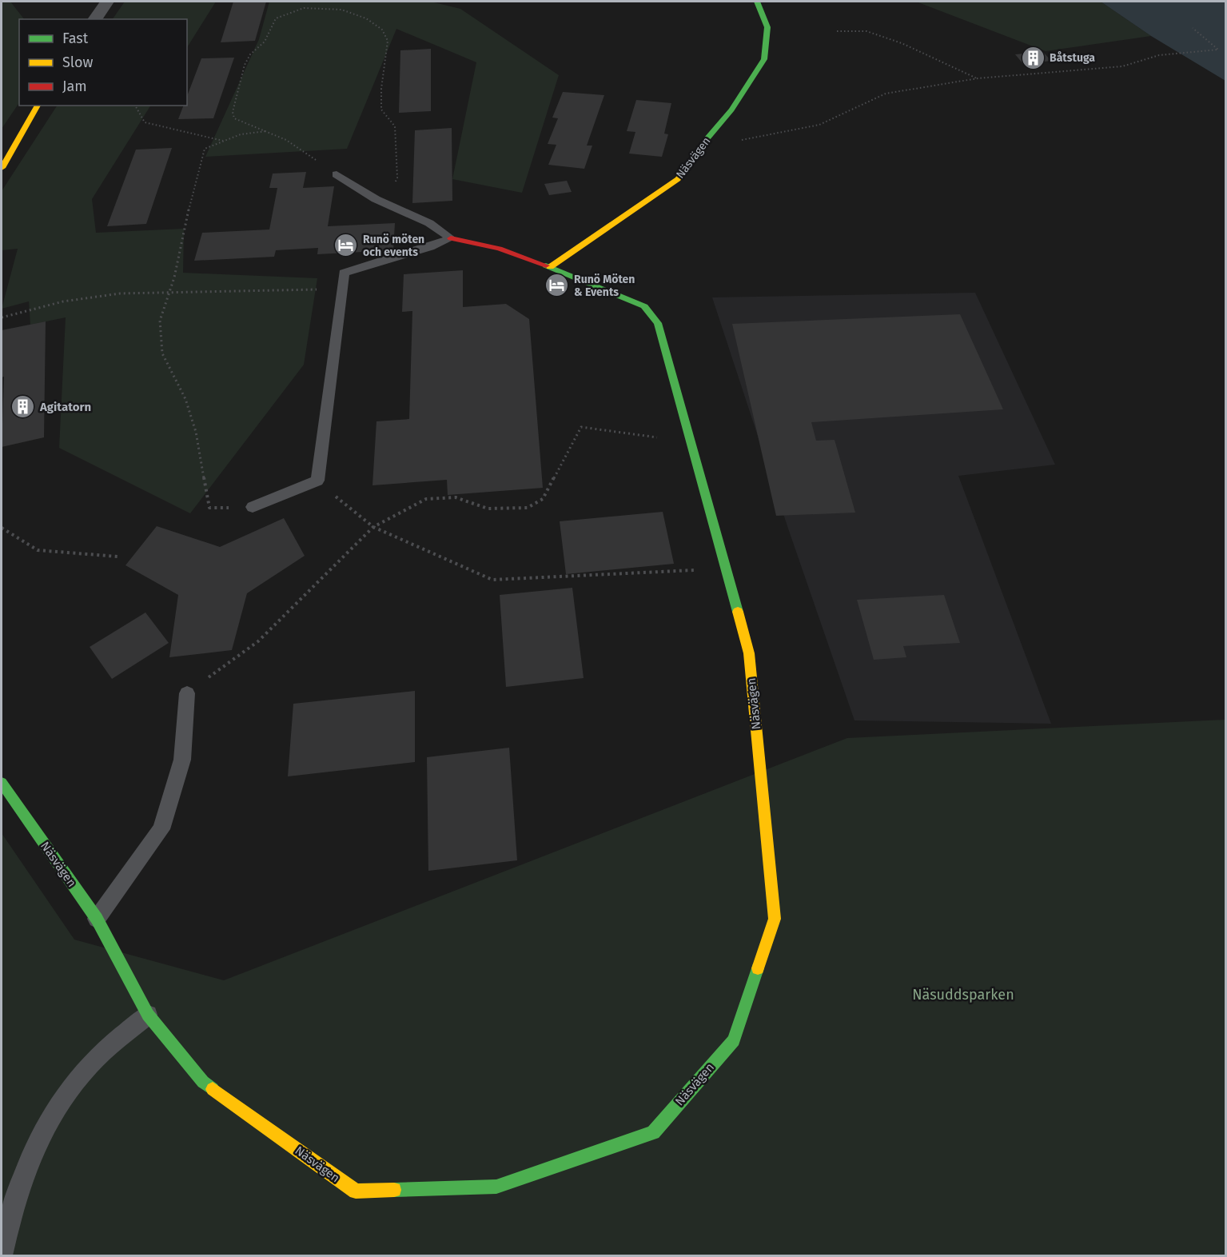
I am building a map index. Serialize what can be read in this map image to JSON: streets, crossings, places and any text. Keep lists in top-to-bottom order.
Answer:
{
  "streets": {
    "street": ["Näsvägen"]
  },
  "parks": ["Näsuddsparken"],
  "places": {
    "building": ["Båtstuga", "Agitatorn"],
    "hotel": ["Runö möten och events", "Runö Möten & Events"]
  },
  "legend": ["Fast", "Slow", "Jam"]
}
